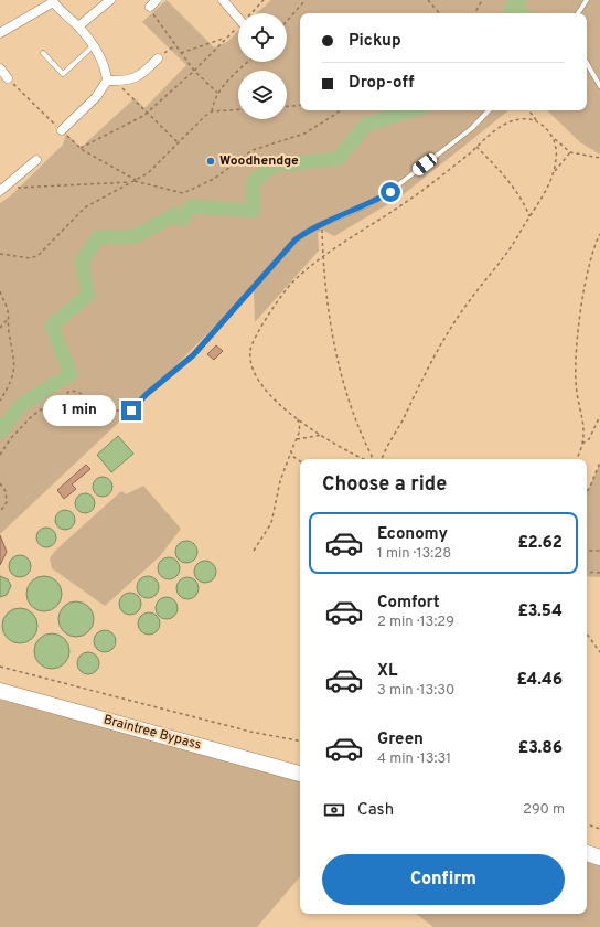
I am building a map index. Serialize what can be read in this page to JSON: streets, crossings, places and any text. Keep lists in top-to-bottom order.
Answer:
{
  "streets": {
    "highway": ["Braintree Bypass"]
  },
  "places": ["Woodhendge"],
  "page": {
    "banner": ["Pickup", "Drop-off"],
    "bubble": "1 min",
    "heading": "Choose a ride",
    "list": [
      {
        "name": "Economy",
        "note": "1 min · 13:28",
        "value": "£2.62"
      },
      {
        "name": "Comfort",
        "note": "2 min · 13:29",
        "value": "£3.54"
      },
      {
        "name": "XL",
        "note": "3 min · 13:30",
        "value": "£4.46"
      },
      {
        "name": "Green",
        "note": "4 min · 13:31",
        "value": "£3.86"
      }
    ],
    "pay": ["Cash", "290 m"],
    "buttons": "Confirm"
  }
}
